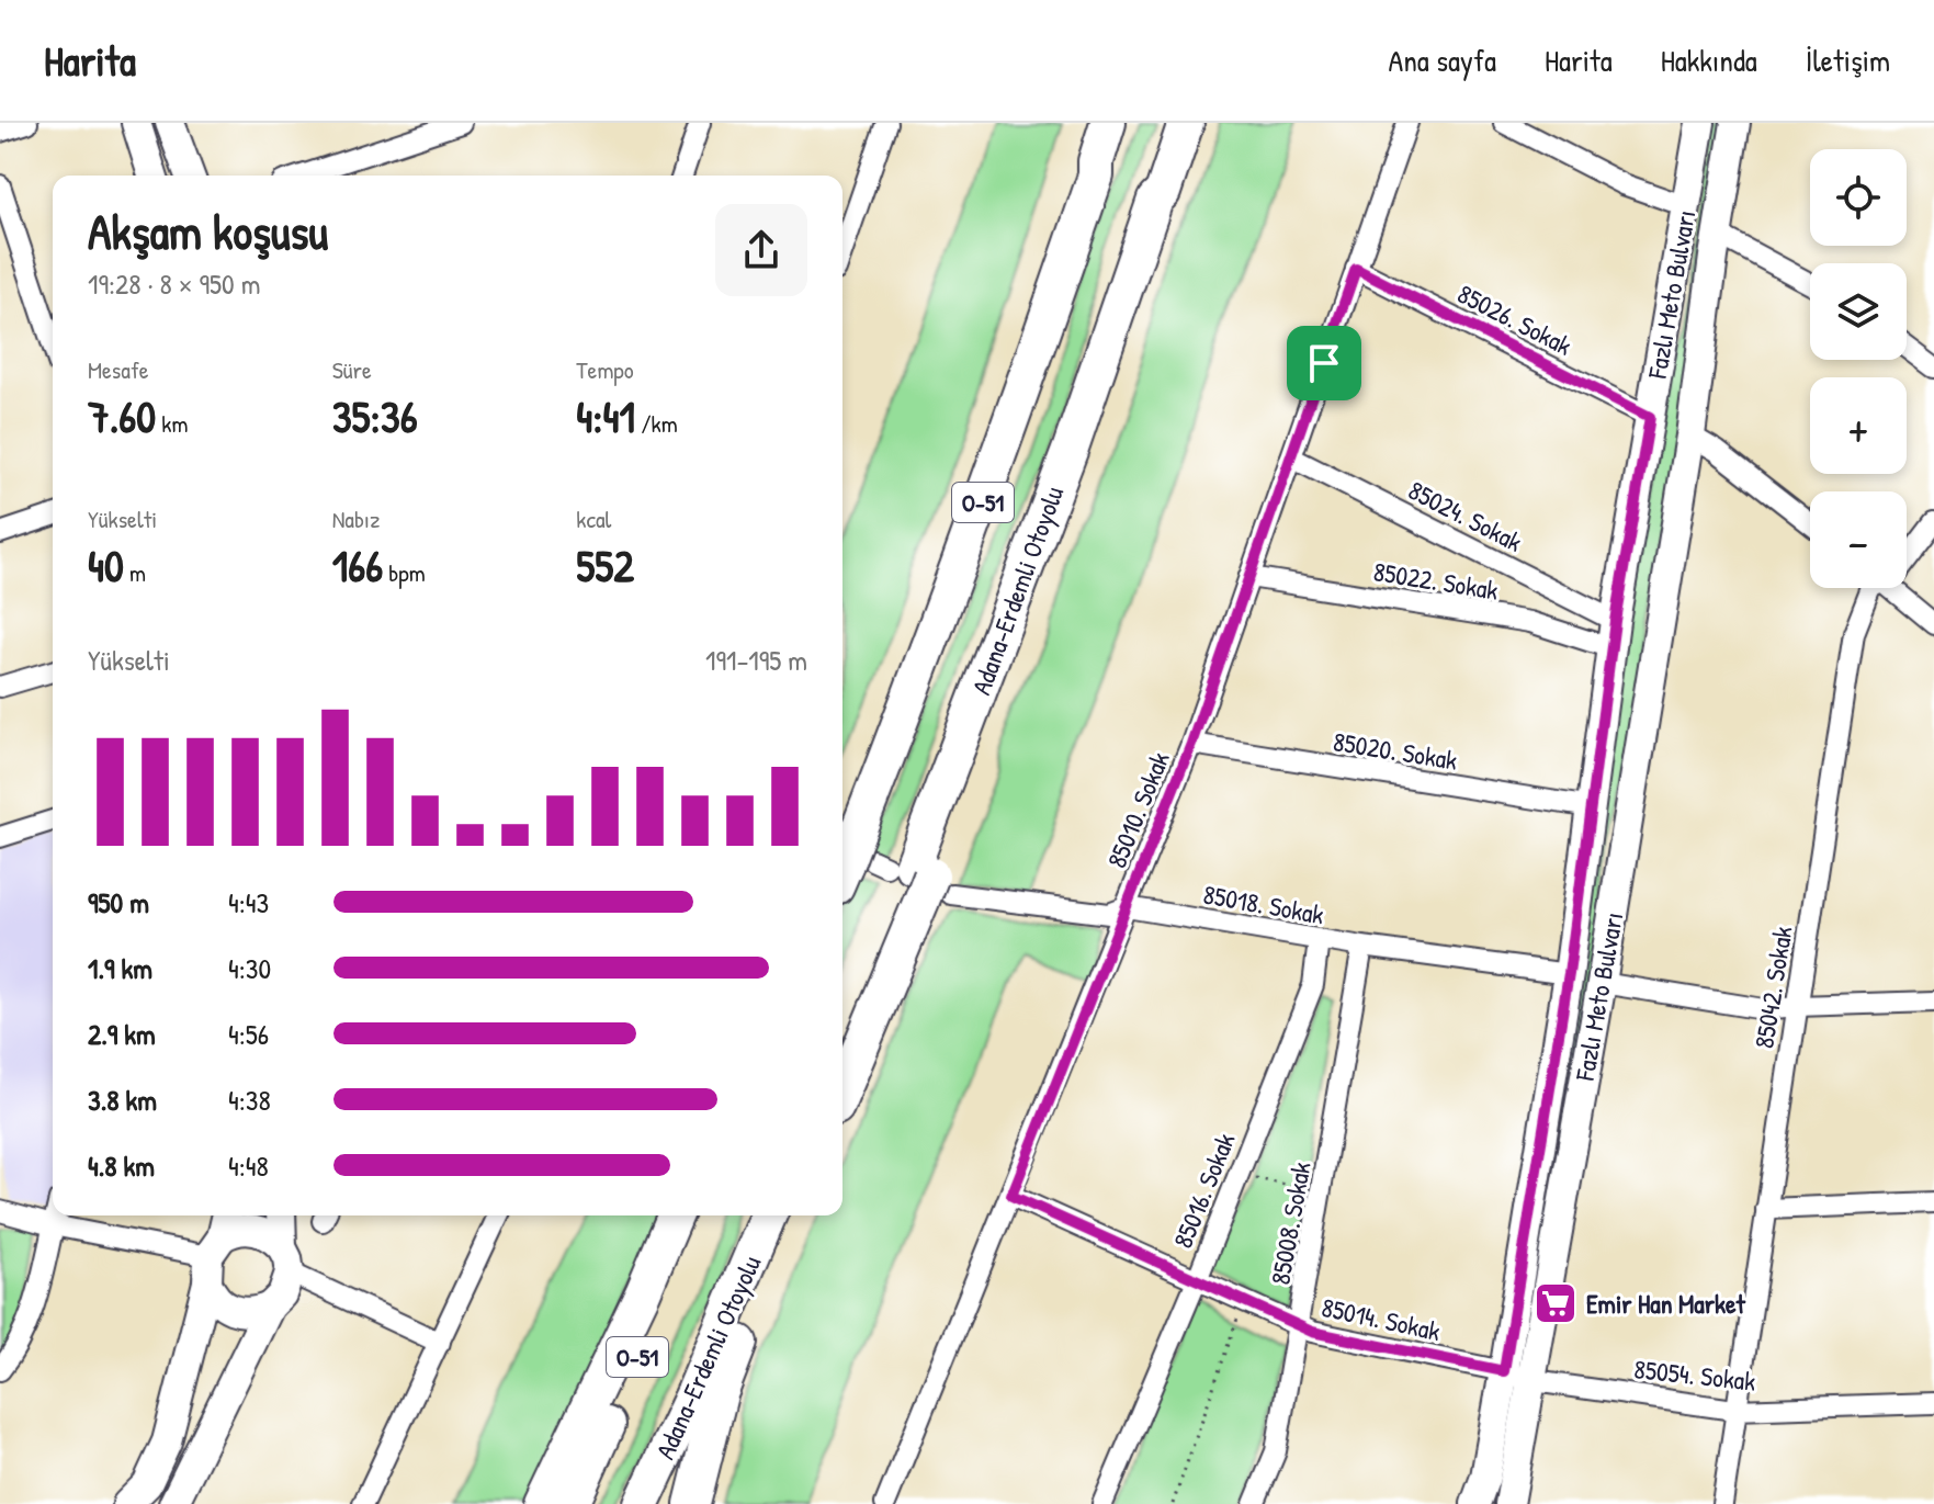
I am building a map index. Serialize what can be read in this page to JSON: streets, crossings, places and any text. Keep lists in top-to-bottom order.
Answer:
{
  "streets": {
    "highway": ["O-51", "Adana-Erdemli Otoyolu"],
    "main road": ["Fazlı Meto Bulvarı"],
    "street": [
      "85026. Sokak",
      "85024. Sokak",
      "85022. Sokak",
      "85020. Sokak",
      "85010. Sokak",
      "85018. Sokak",
      "85042. Sokak",
      "85016. Sokak",
      "85008. Sokak",
      "85014. Sokak",
      "85054. Sokak"
    ]
  },
  "crossings": [
    ["Fazlı Meto Bulvarı", "85026. Sokak"],
    ["Fazlı Meto Bulvarı", "85024. Sokak"],
    ["Fazlı Meto Bulvarı", "85022. Sokak"],
    ["Fazlı Meto Bulvarı", "85020. Sokak"],
    ["Fazlı Meto Bulvarı", "85018. Sokak"],
    ["Fazlı Meto Bulvarı", "85014. Sokak"],
    ["Fazlı Meto Bulvarı", "85054. Sokak"],
    ["85026. Sokak", "85010. Sokak"],
    ["85024. Sokak", "85022. Sokak"],
    ["85024. Sokak", "85010. Sokak"],
    ["85022. Sokak", "85010. Sokak"],
    ["Adana-Erdemli Otoyolu", "85018. Sokak"],
    ["85020. Sokak", "85010. Sokak"],
    ["85010. Sokak", "85018. Sokak"],
    ["85010. Sokak", "85014. Sokak"],
    ["85018. Sokak", "85016. Sokak"],
    ["85018. Sokak", "85008. Sokak"],
    ["85042. Sokak", "85054. Sokak"],
    ["85016. Sokak", "85014. Sokak"],
    ["85008. Sokak", "85014. Sokak"],
    ["85014. Sokak", "85054. Sokak"]
  ],
  "places": {
    "supermarket": ["Emir Han Market"]
  },
  "page": {
    "header": "Harita",
    "nav": [
      "Ana sayfa",
      "Harita",
      "Hakkında",
      "İletişim"
    ],
    "map_buttons": ["+", "−"],
    "heading": ["Akşam koşusu", "19:28 · 8 × 950 m"],
    "stats": [
      ["Mesafe", "7.60 km"],
      ["Süre", "35:36"],
      ["Tempo", "4:41 /km"],
      ["Yükselti", "40 m"],
      ["Nabız", "166 bpm"],
      ["kcal", "552"]
    ],
    "chart": ["Yükselti", "191–195 m"],
    "list": [
      {
        "name": "950 m",
        "note": "4:43"
      },
      {
        "name": "1.9 km",
        "note": "4:30"
      },
      {
        "name": "2.9 km",
        "note": "4:56"
      },
      {
        "name": "3.8 km",
        "note": "4:38"
      },
      {
        "name": "4.8 km",
        "note": "4:48"
      }
    ]
  }
}
